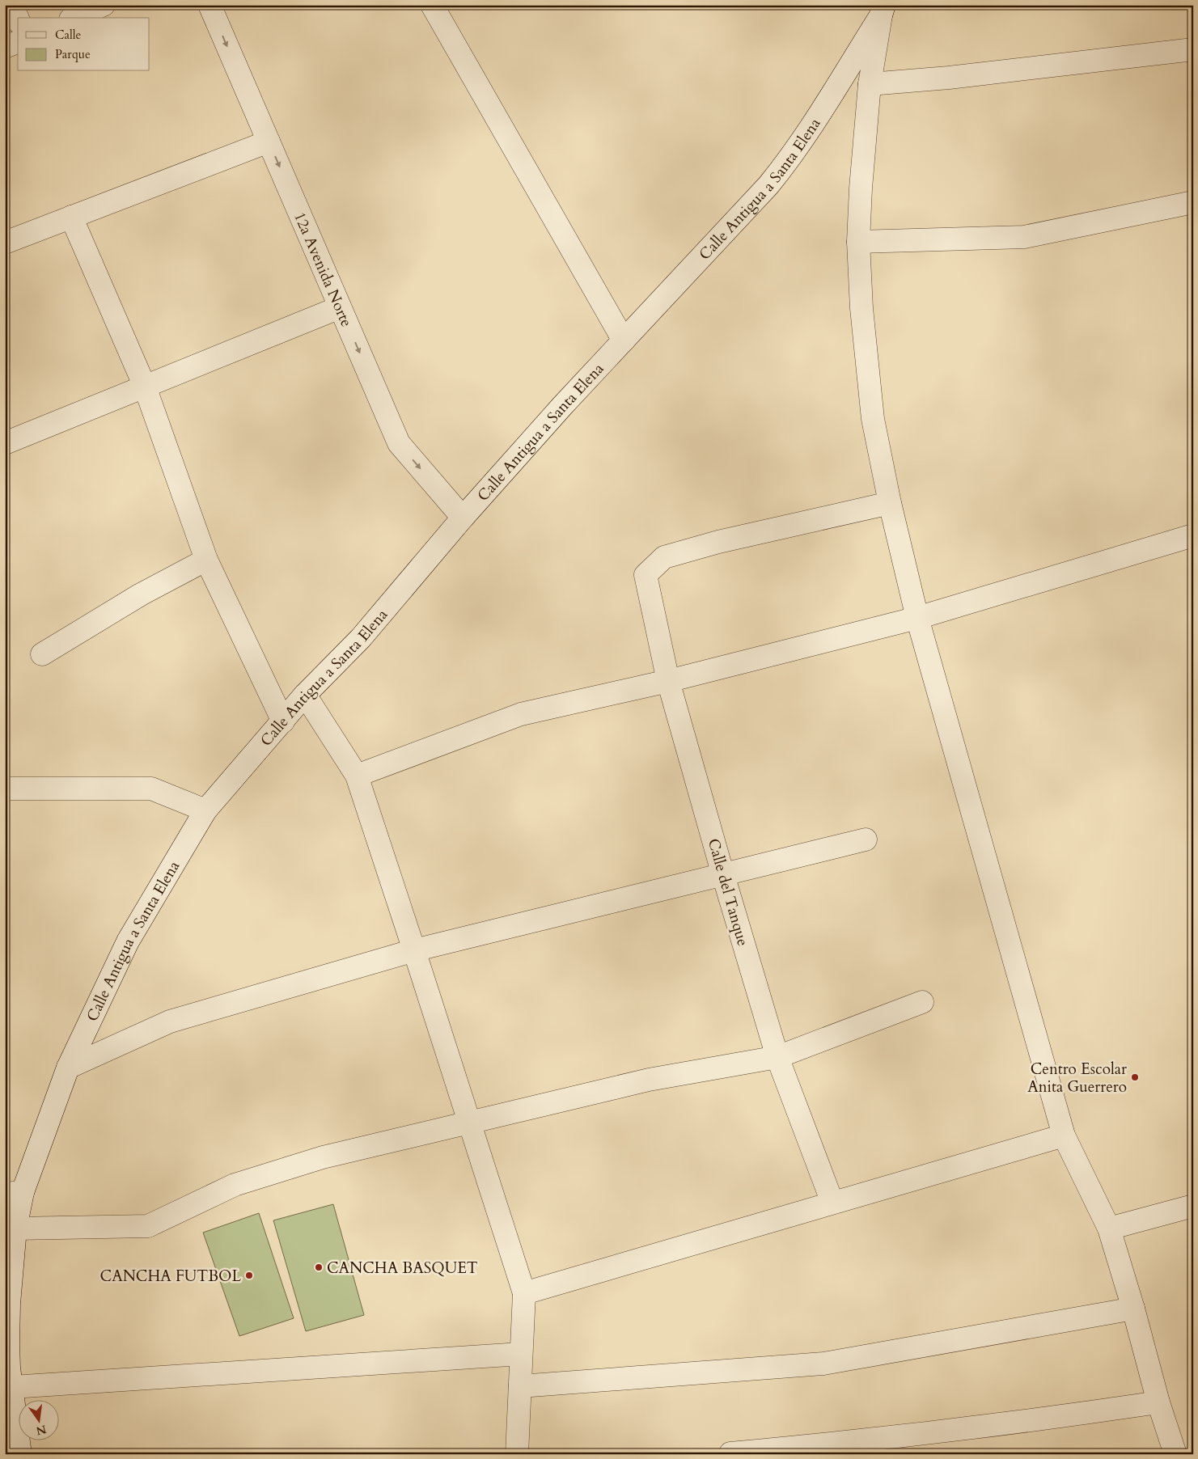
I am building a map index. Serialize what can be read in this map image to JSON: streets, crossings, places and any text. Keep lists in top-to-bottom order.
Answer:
{
  "streets": {
    "street": ["Calle Antigua a Santa Elena", "12a Avenida Norte", "Calle del Tanque"]
  },
  "crossings": [
    ["Calle Antigua a Santa Elena", "12a Avenida Norte"]
  ],
  "one_way": ["12a Avenida Norte"],
  "places": ["Centro Escolar Anita Guerrero", "CANCHA BASQUET", "CANCHA FUTBOL"],
  "legend": ["Calle", "Parque"],
  "north": "bottom"
}
